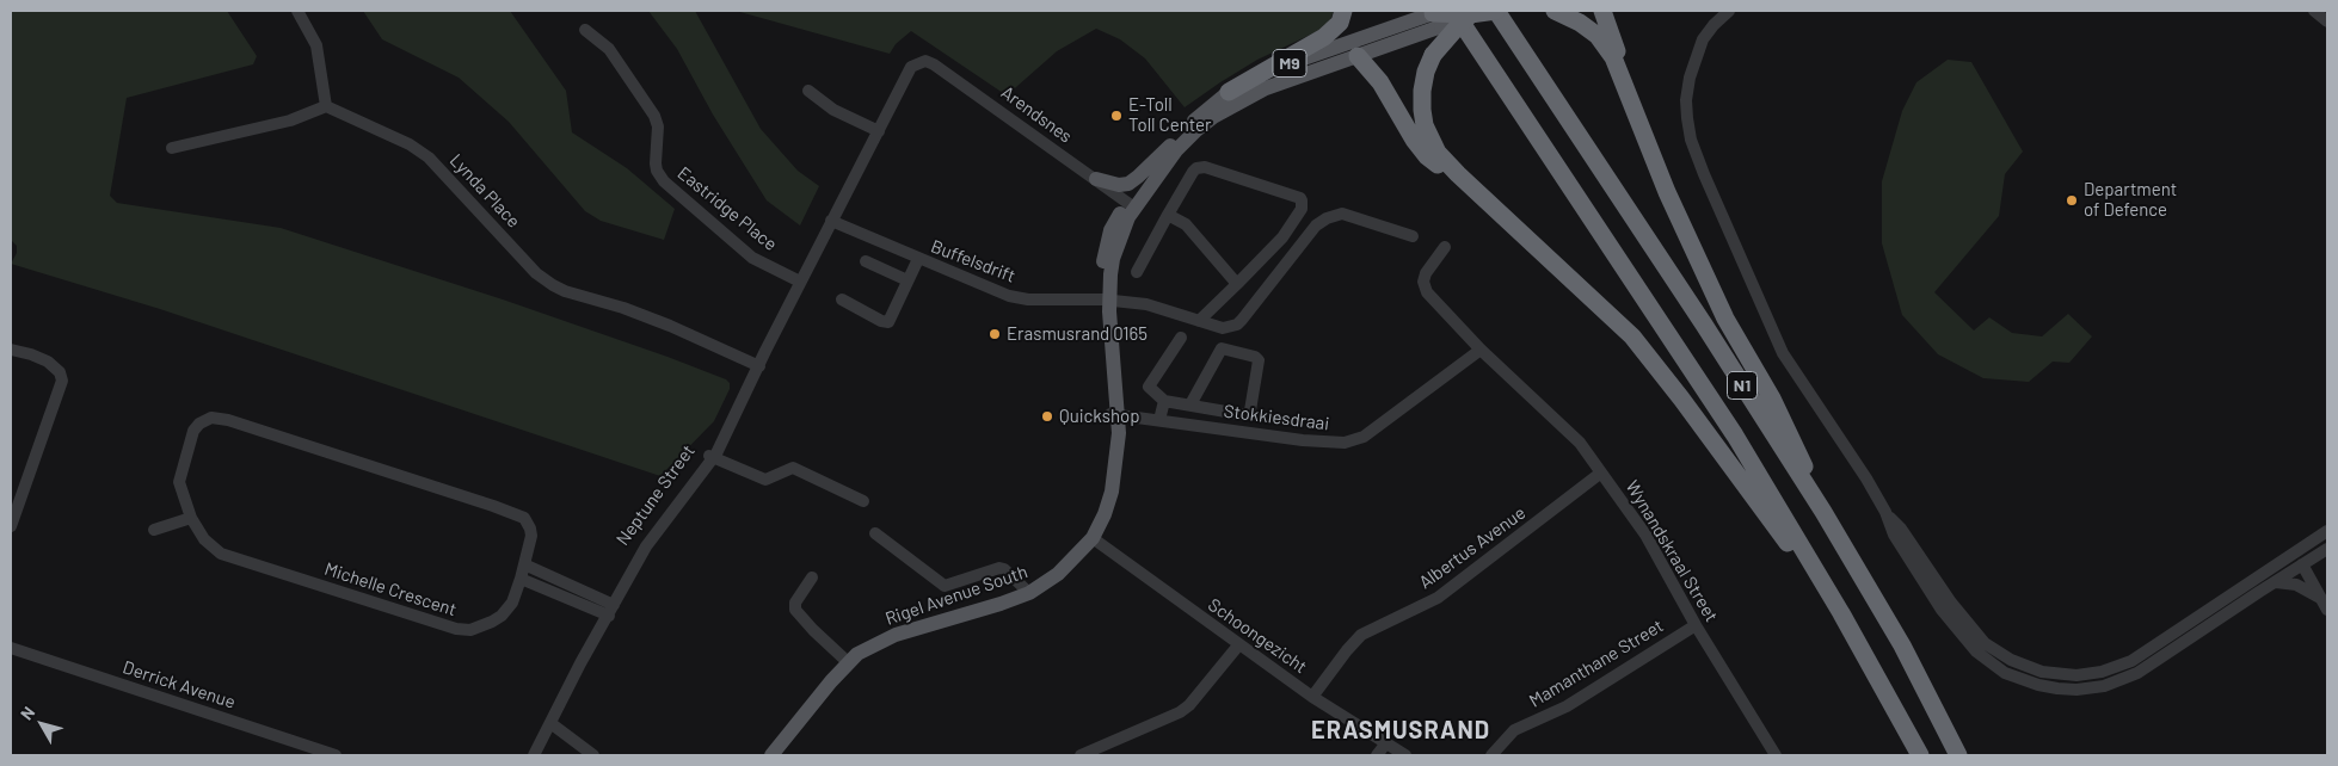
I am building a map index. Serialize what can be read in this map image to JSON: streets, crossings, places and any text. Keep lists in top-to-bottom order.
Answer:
{
  "streets": {
    "highway": ["N1"],
    "main road": ["M9", "Rigel Avenue South"],
    "street": [
      "Arendsnes",
      "Lynda Place",
      "Eastridge Place",
      "Buffelsdrift",
      "Stokkiesdraai",
      "Neptune Street",
      "Albertus Avenue",
      "Wynandskraal Street",
      "Michelle Crescent",
      "Schoongezicht",
      "Mamanthane Street",
      "Derrick Avenue"
    ]
  },
  "crossings": [
    ["Arendsnes", "Neptune Street"],
    ["Arendsnes", "Rigel Avenue South"],
    ["Lynda Place", "Neptune Street"],
    ["Eastridge Place", "Neptune Street"],
    ["Buffelsdrift", "Neptune Street"],
    ["Buffelsdrift", "Rigel Avenue South"],
    ["N1", "Rigel Avenue South"],
    ["Stokkiesdraai", "Wynandskraal Street"],
    ["Stokkiesdraai", "Rigel Avenue South"],
    ["Albertus Avenue", "Wynandskraal Street"],
    ["Albertus Avenue", "Schoongezicht"],
    ["Wynandskraal Street", "Mamanthane Street"],
    ["Rigel Avenue South", "Schoongezicht"]
  ],
  "districts": ["ERASMUSRAND"],
  "places": [
    "E-Toll Toll Center",
    "Department of Defence",
    "Erasmusrand 0165",
    "Quickshop"
  ],
  "north": "top left"
}
